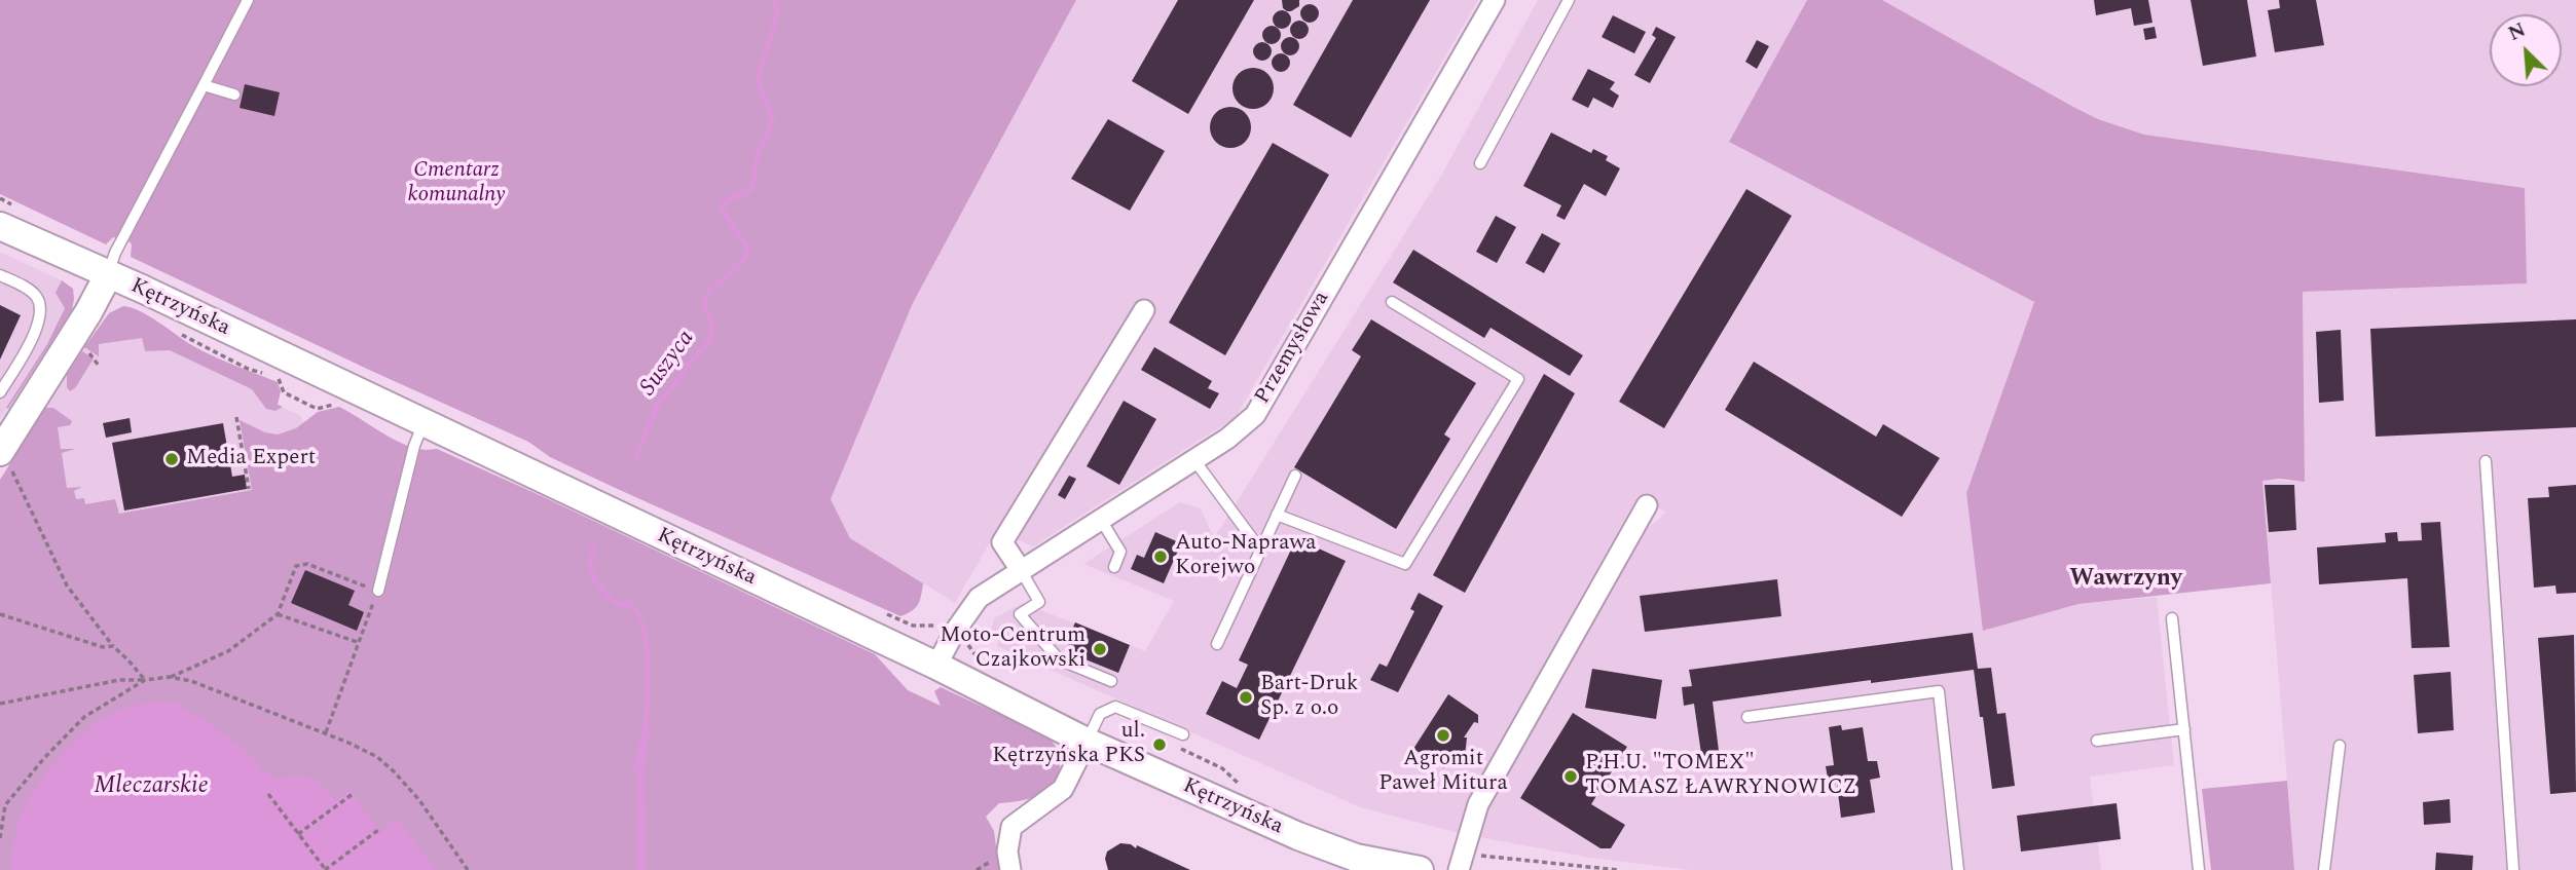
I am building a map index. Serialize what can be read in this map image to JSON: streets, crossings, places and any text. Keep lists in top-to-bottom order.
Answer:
{
  "streets": {
    "main road": ["Kętrzyńska"],
    "street": ["Przemysłowa"]
  },
  "crossings": [
    ["Kętrzyńska", "Przemysłowa"]
  ],
  "districts": ["Wawrzyny"],
  "water": ["Suszyca", "Mleczarskie"],
  "parks": ["Cmentarz komunalny"],
  "places": [
    "Media Expert",
    "Auto-Naprawa Korejwo",
    "Moto-Centrum Czajkowski",
    "Bart-Druk Sp. z o.o",
    "Agromit Paweł Mitura",
    "ul. Kętrzyńska PKS",
    "P.H.U. \"TOMEX\" TOMASZ ŁAWRYNOWICZ"
  ],
  "north": "top left"
}
